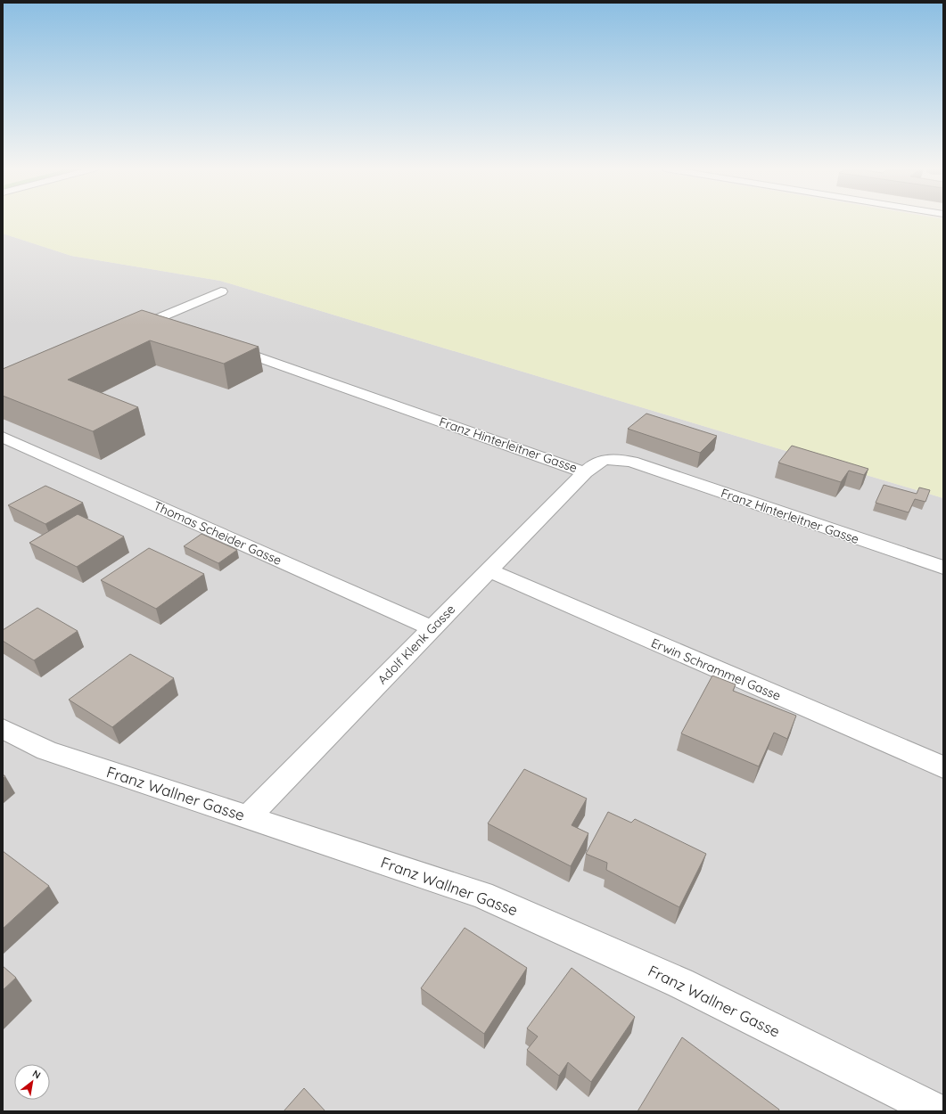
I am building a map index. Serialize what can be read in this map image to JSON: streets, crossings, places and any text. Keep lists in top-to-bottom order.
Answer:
{
  "streets": {
    "street": [
      "Franz Hinterleitner Gasse",
      "Thomas Scheider Gasse",
      "Adolf Klenk Gasse",
      "Erwin Schrammel Gasse",
      "Franz Wallner Gasse"
    ]
  },
  "crossings": [
    ["Franz Hinterleitner Gasse", "Adolf Klenk Gasse"],
    ["Thomas Scheider Gasse", "Adolf Klenk Gasse"],
    ["Adolf Klenk Gasse", "Erwin Schrammel Gasse"],
    ["Adolf Klenk Gasse", "Franz Wallner Gasse"]
  ],
  "north": "top right"
}
